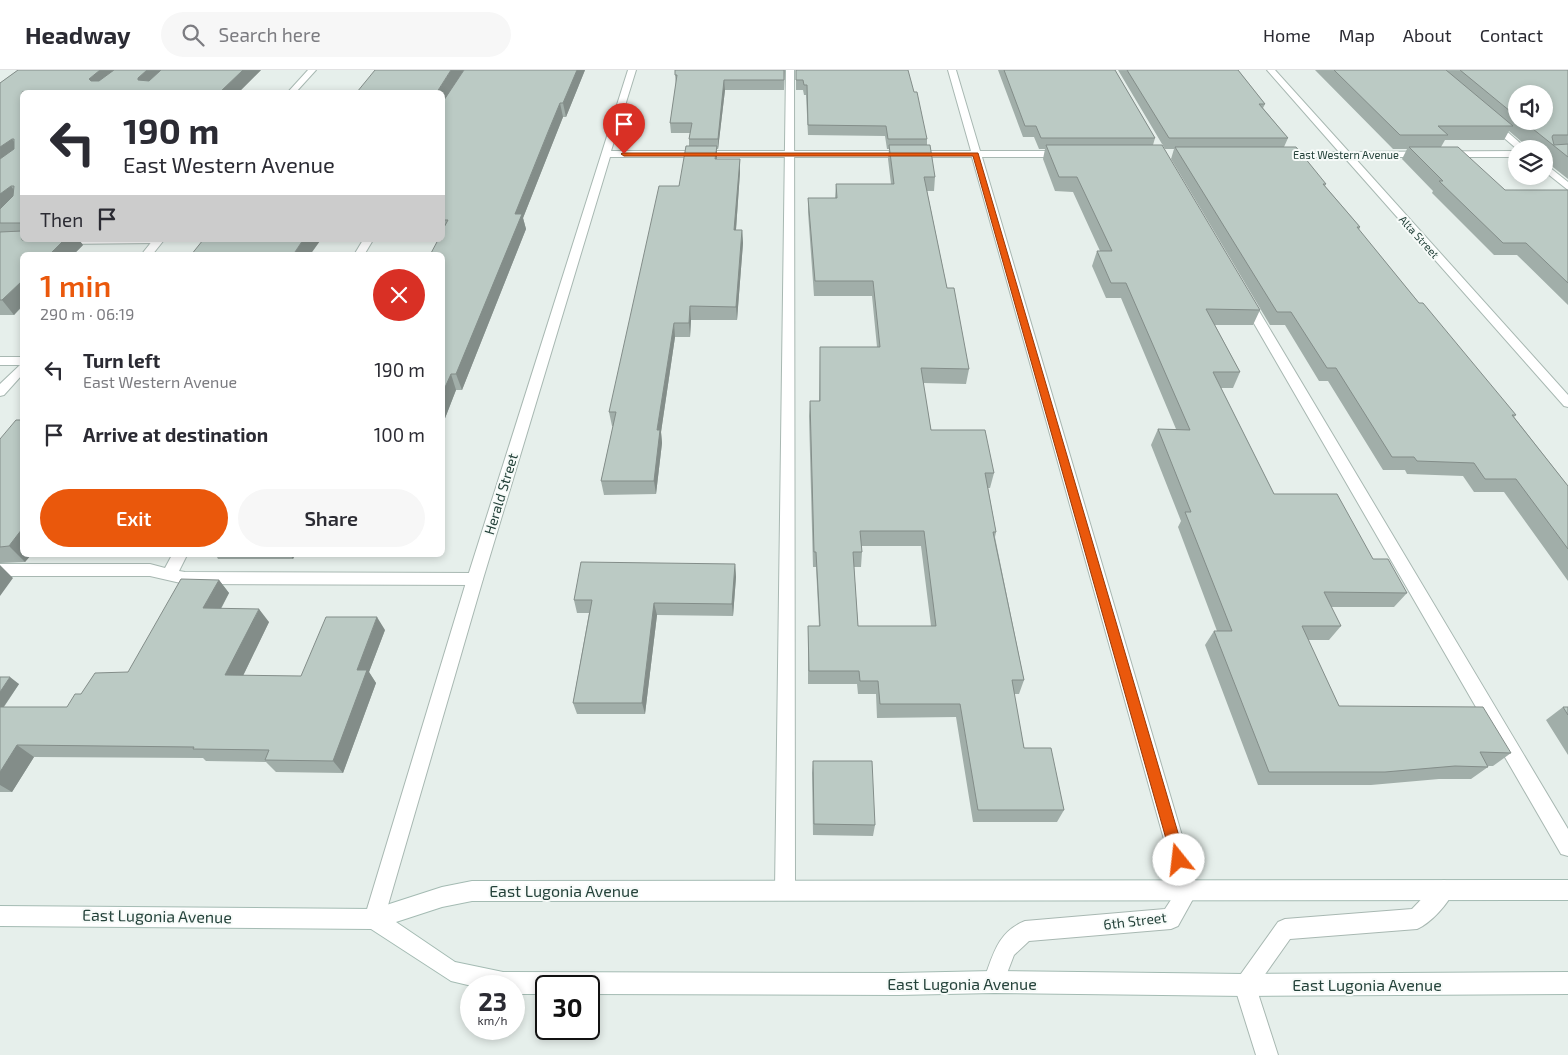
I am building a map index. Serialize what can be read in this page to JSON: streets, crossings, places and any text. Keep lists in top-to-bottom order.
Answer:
{
  "streets": {
    "street": [
      "East Western Avenue",
      "Alta Street",
      "Herald Street",
      "East Lugonia Avenue",
      "6th Street"
    ]
  },
  "crossings": [
    ["East Western Avenue", "Alta Street"],
    ["Herald Street", "East Lugonia Avenue"],
    ["East Lugonia Avenue", "6th Street"]
  ],
  "page": {
    "header": "Headway",
    "search": "Search here",
    "nav": [
      "Home",
      "Map",
      "About",
      "Contact"
    ],
    "turn": ["190 m", "East Western Avenue"],
    "then": "Then",
    "heading": ["1 min", "290 m · 06:19"],
    "list": [
      {
        "name": "Turn left",
        "note": "East Western Avenue",
        "value": "190 m"
      },
      {
        "name": "Arrive at destination",
        "value": "100 m"
      }
    ],
    "buttons": ["Exit", "Share"],
    "speed": "23 km/h",
    "limit": "30"
  }
}
